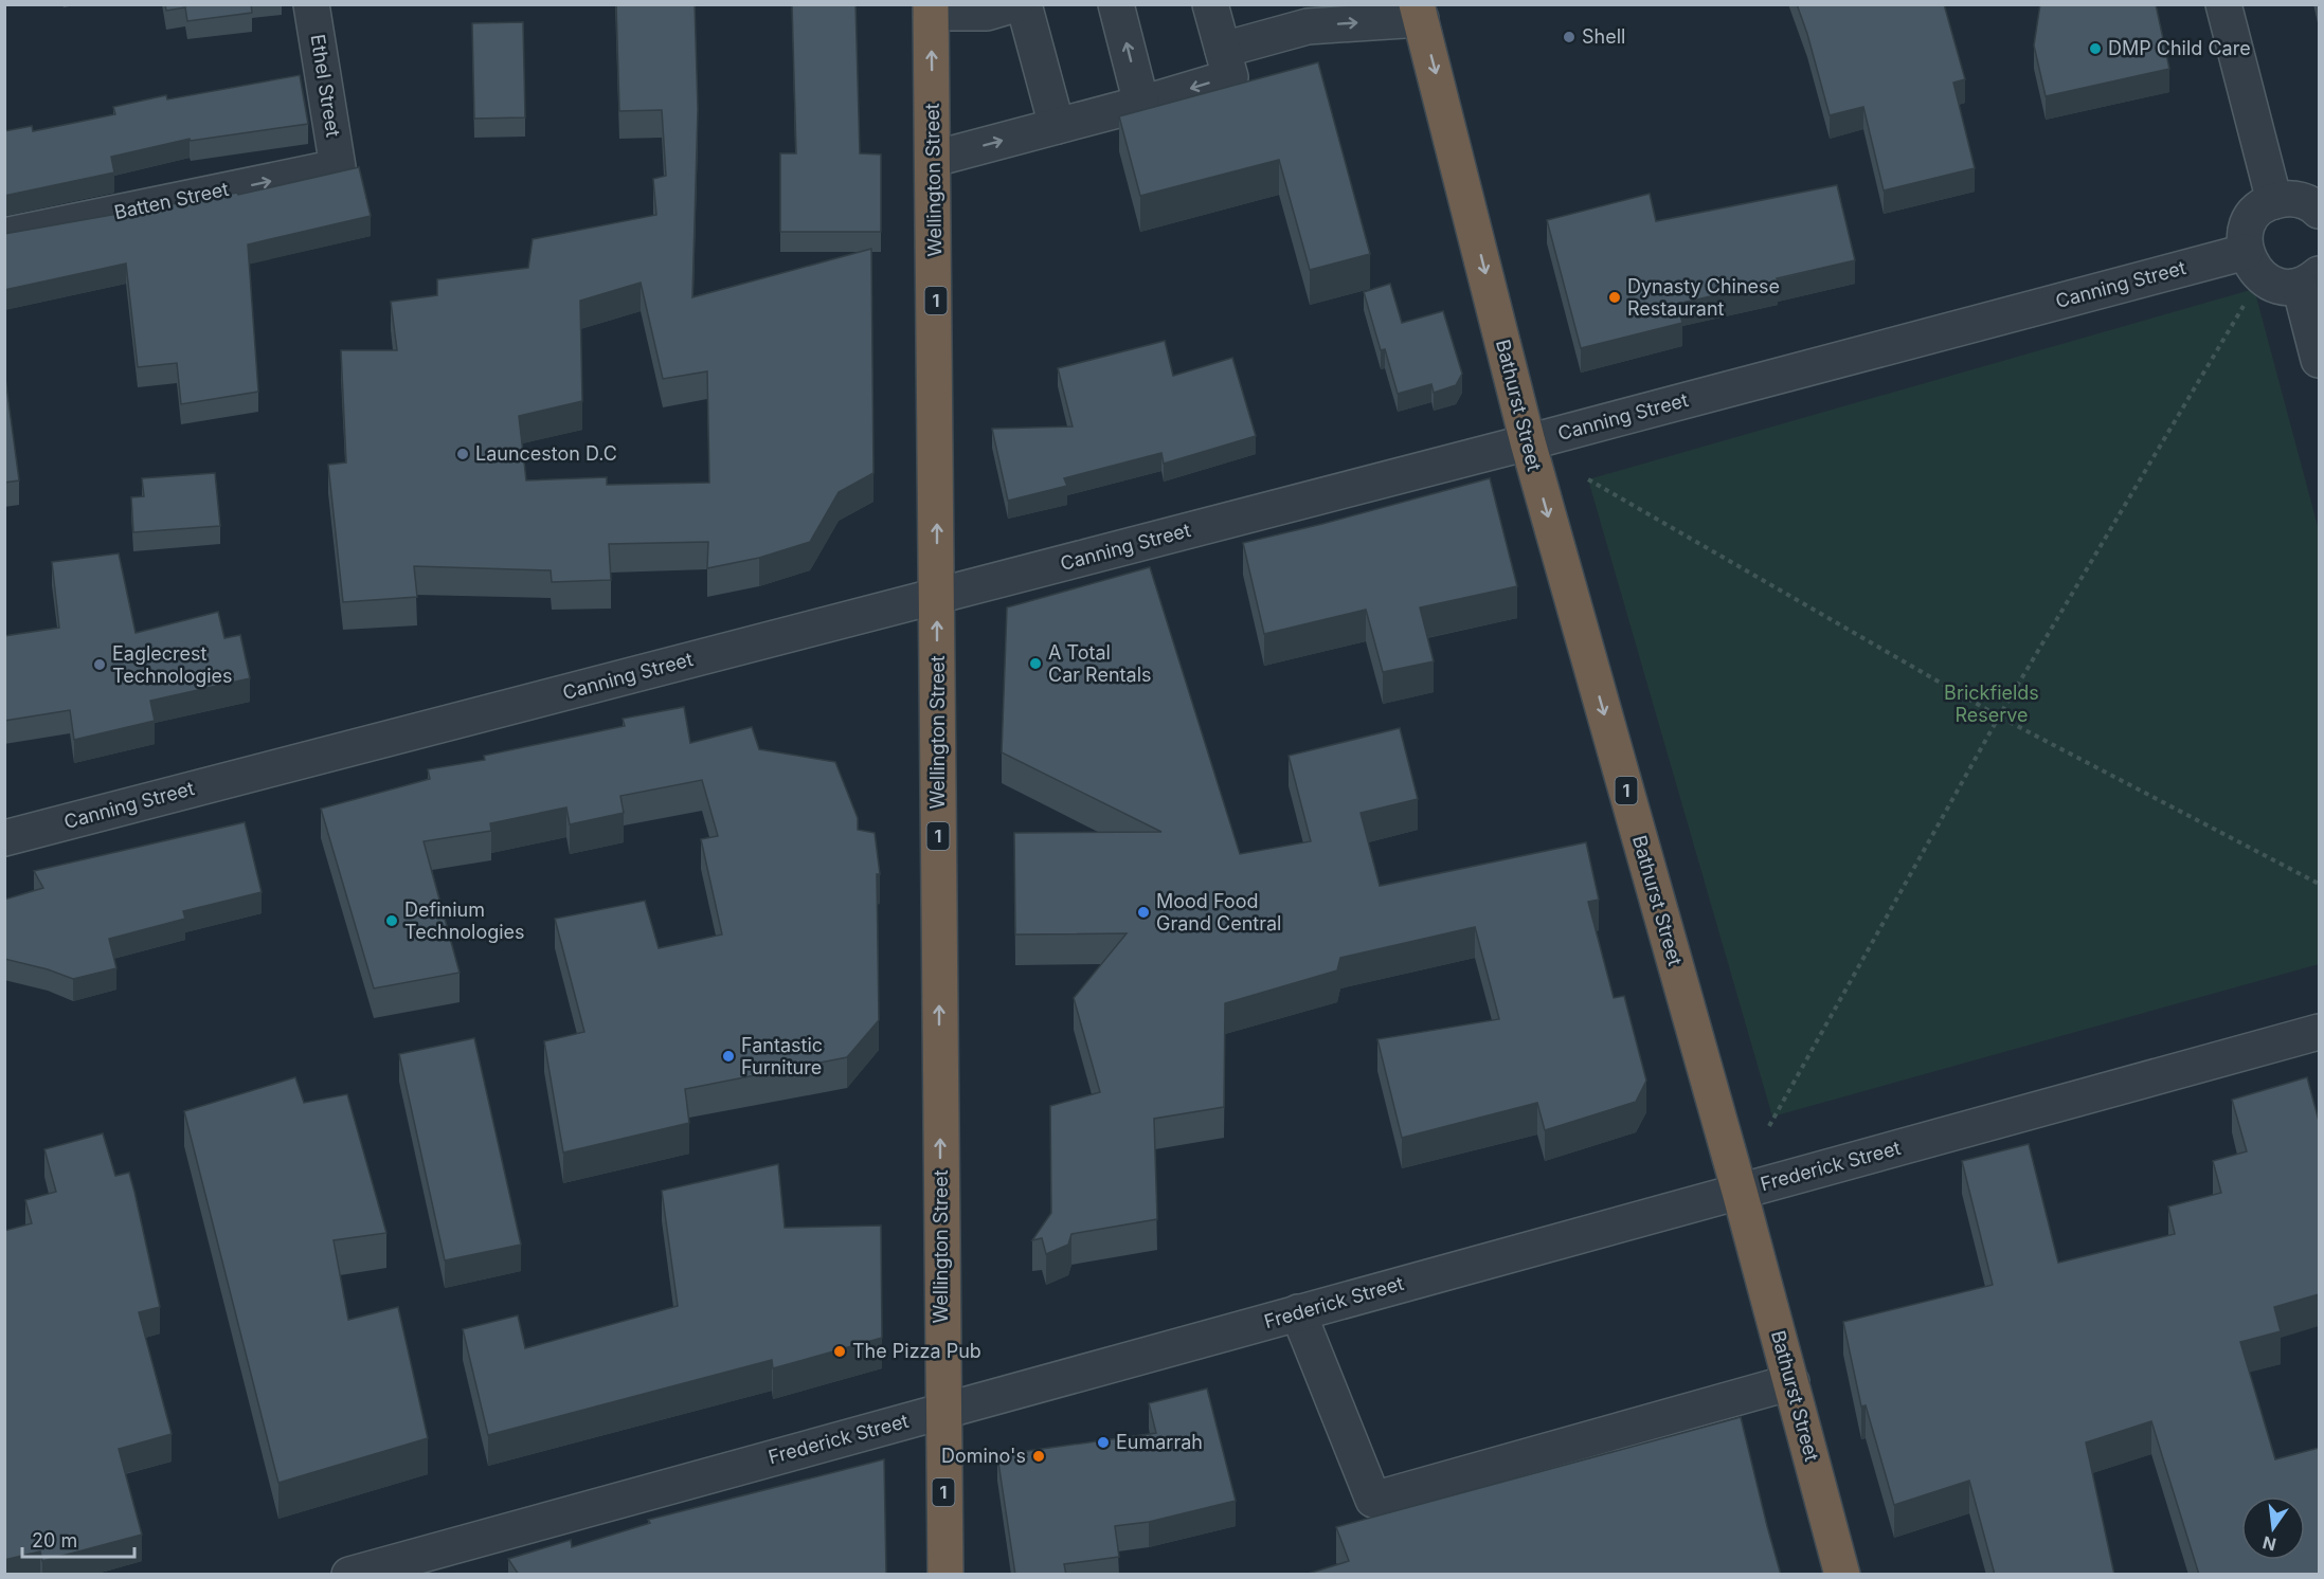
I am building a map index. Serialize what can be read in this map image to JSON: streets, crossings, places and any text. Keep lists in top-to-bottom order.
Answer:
{
  "streets": {
    "highway": ["Wellington Street", "1", "Bathurst Street"],
    "street": [
      "Ethel Street",
      "Batten Street",
      "Canning Street",
      "Frederick Street"
    ]
  },
  "crossings": [
    ["Ethel Street", "Batten Street"],
    ["Wellington Street", "Canning Street"],
    ["Wellington Street", "Frederick Street"],
    ["Canning Street", "Bathurst Street"],
    ["Bathurst Street", "Frederick Street"]
  ],
  "one_way": ["Wellington Street", "Batten Street", "Bathurst Street"],
  "parks": ["Brickfields Reserve"],
  "places": [
    "Shell",
    "DMP Child Care",
    "Dynasty Chinese Restaurant",
    "Launceston D.C",
    "A Total Car Rentals",
    "Eaglecrest Technologies",
    "Mood Food Grand Central",
    "Definium Technologies",
    "Fantastic Furniture",
    "The Pizza Pub",
    "Eumarrah",
    "Domino's"
  ],
  "scale_bar": "20 m",
  "north": "bottom"
}
